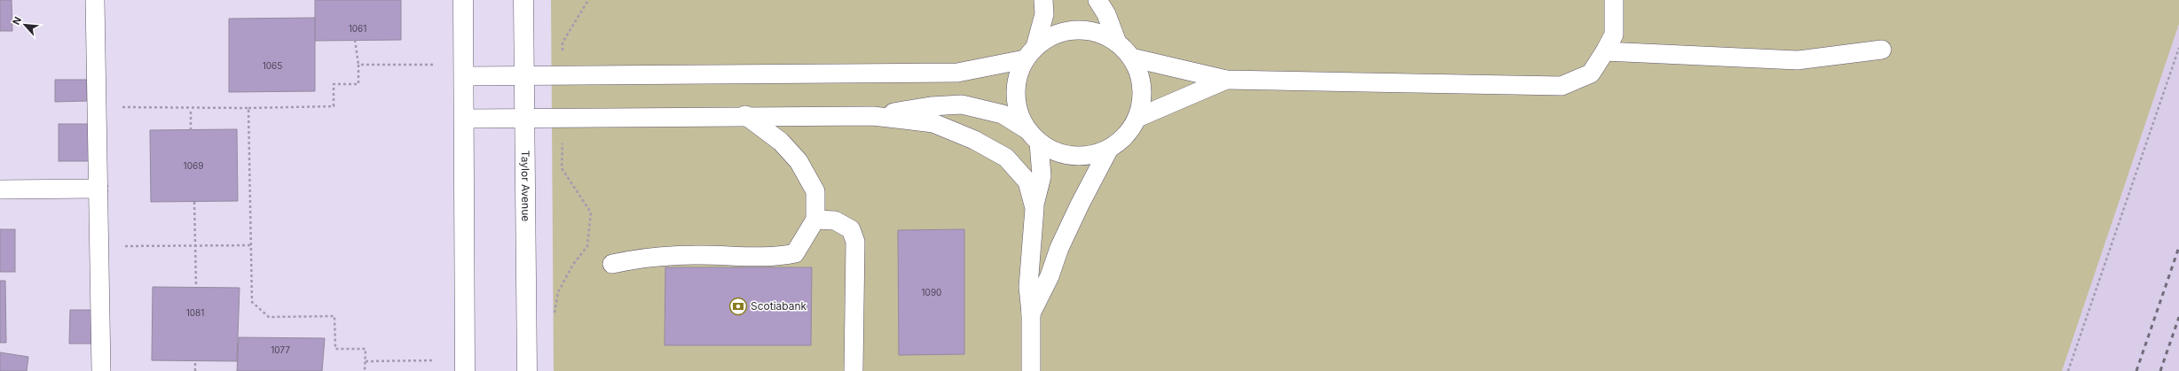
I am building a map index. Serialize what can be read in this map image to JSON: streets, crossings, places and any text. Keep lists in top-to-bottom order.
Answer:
{
  "streets": {
    "main road": ["Taylor Avenue"]
  },
  "places": {
    "bank": ["Scotiabank"]
  },
  "house_numbers": [
    "1061",
    "1065",
    "1069",
    "1090",
    "1081",
    "1077"
  ],
  "north": "top left"
}
